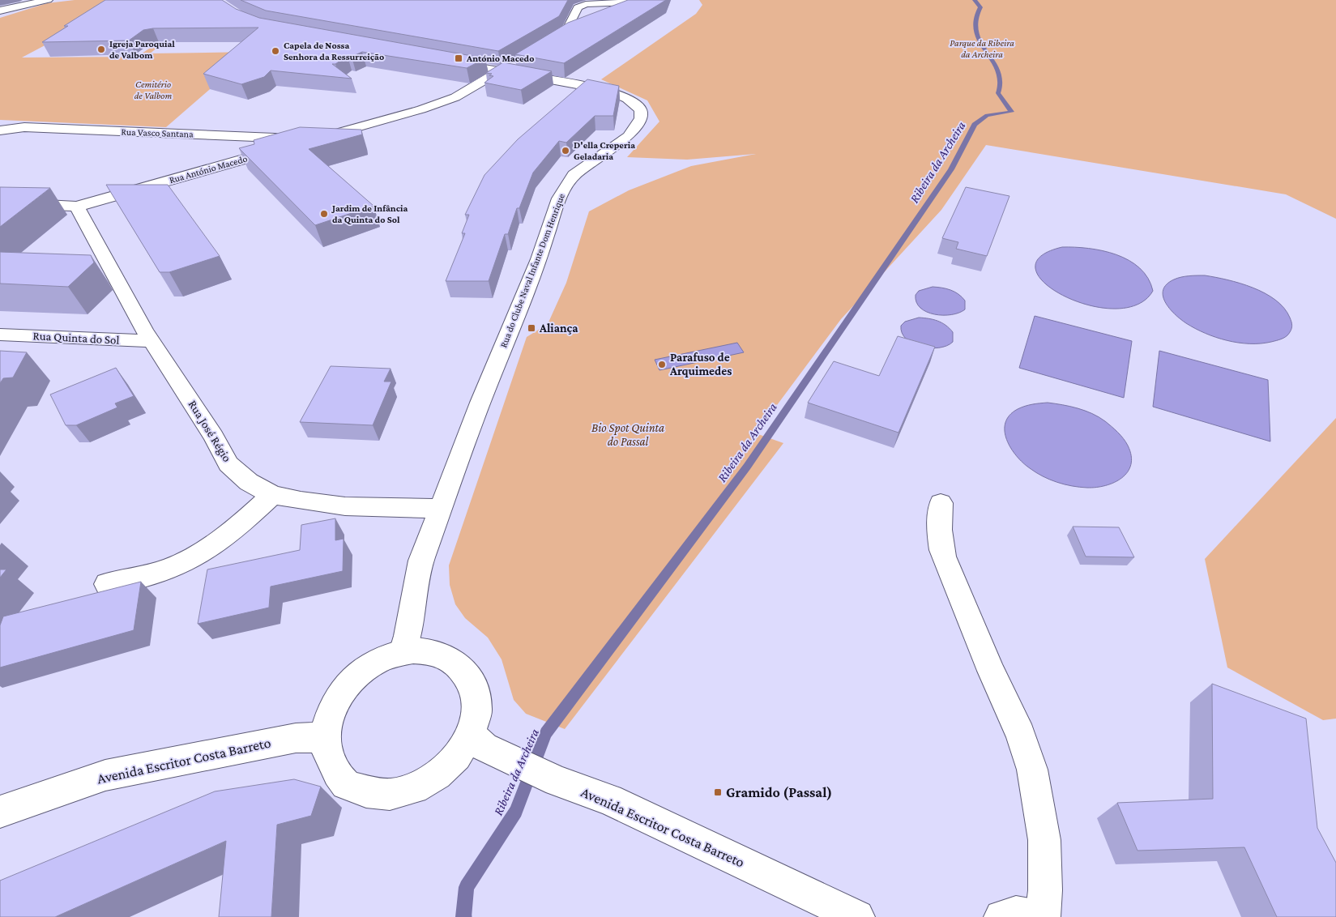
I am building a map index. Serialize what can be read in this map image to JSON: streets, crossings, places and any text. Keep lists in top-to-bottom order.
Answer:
{
  "streets": {
    "street": [
      "Rua Vasco Santana",
      "Rua António Macedo",
      "Rua do Clube Naval Infante Dom Henrique",
      "Rua Quinta do Sol",
      "Rua José Régio",
      "Avenida Escritor Costa Barreto"
    ]
  },
  "crossings": [
    ["Rua Vasco Santana", "Rua António Macedo"],
    ["Rua António Macedo", "Rua do Clube Naval Infante Dom Henrique"],
    ["Rua António Macedo", "Rua José Régio"],
    ["Rua do Clube Naval Infante Dom Henrique", "Rua José Régio"],
    ["Rua Quinta do Sol", "Rua José Régio"]
  ],
  "water": ["Ribeira da Archeira"],
  "parks": ["Parque da Ribeira da Archeira", "Cemitério de Valbom", "Bio Spot Quinta do Passal"],
  "places": {
    "other": [
      "Igreja Paroquial de Valbom",
      "Capela de Nossa Senhora da Ressurreição",
      "D'ella Creperia Geladaria",
      "Jardim de Infância da Quinta do Sol",
      "Parafuso de Arquimedes"
    ],
    "transit": ["António Macedo", "Aliança", "Gramido (Passal)"]
  }
}
